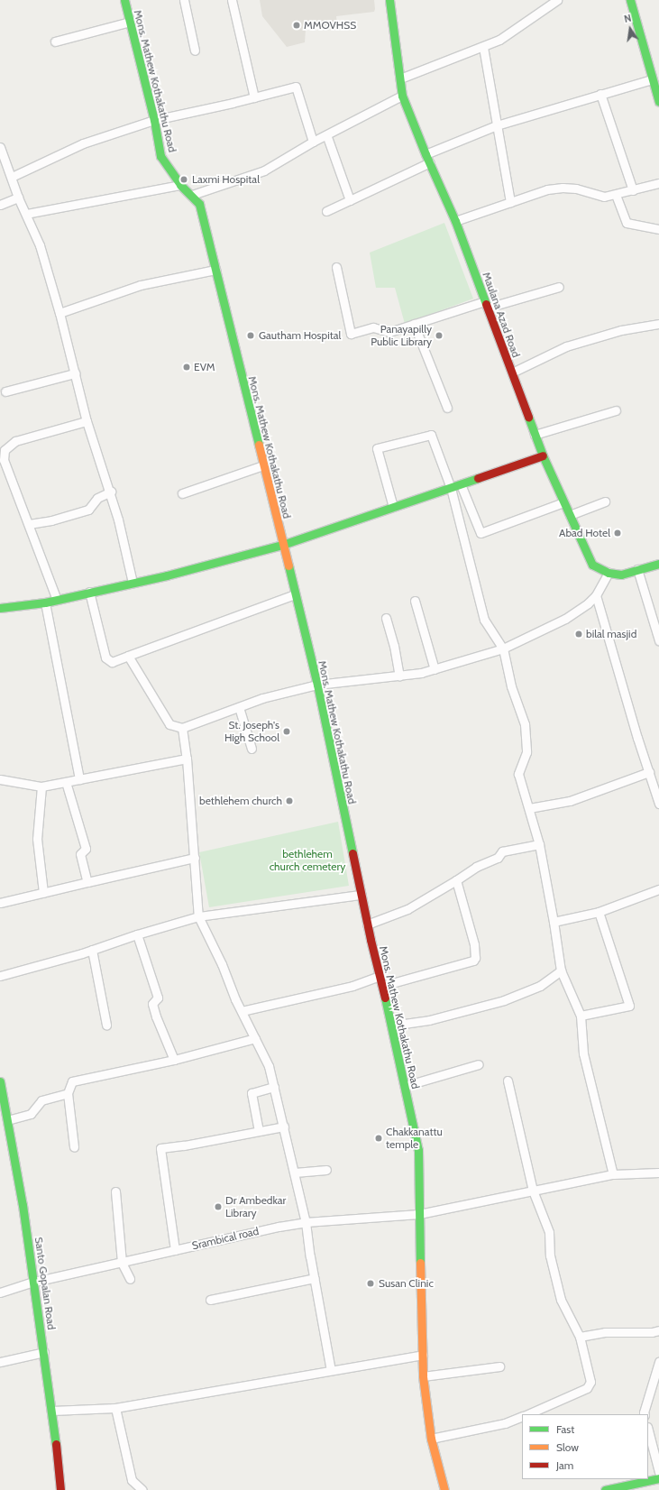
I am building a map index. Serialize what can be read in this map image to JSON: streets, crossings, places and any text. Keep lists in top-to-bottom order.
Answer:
{
  "streets": {
    "street": [
      "Mons. Mathew Kothakathu Road",
      "Maulana Azad Road",
      "Srambical road",
      "Santo Gopalan Road"
    ]
  },
  "crossings": [
    ["Mons. Mathew Kothakathu Road", "Srambical road"],
    ["Srambical road", "Santo Gopalan Road"]
  ],
  "parks": ["bethlehem church cemetery"],
  "places": [
    "MMOVHSS",
    "Laxmi Hospital",
    "Gautham Hospital",
    "Panayapilly Public Library",
    "EVM",
    "Abad Hotel",
    "bilal masjid",
    "St. Joseph's High School",
    "bethlehem church",
    "Chakkanattu temple",
    "Dr Ambedkar Library",
    "Susan Clinic"
  ],
  "legend": ["Fast", "Slow", "Jam"],
  "north": "top"
}
